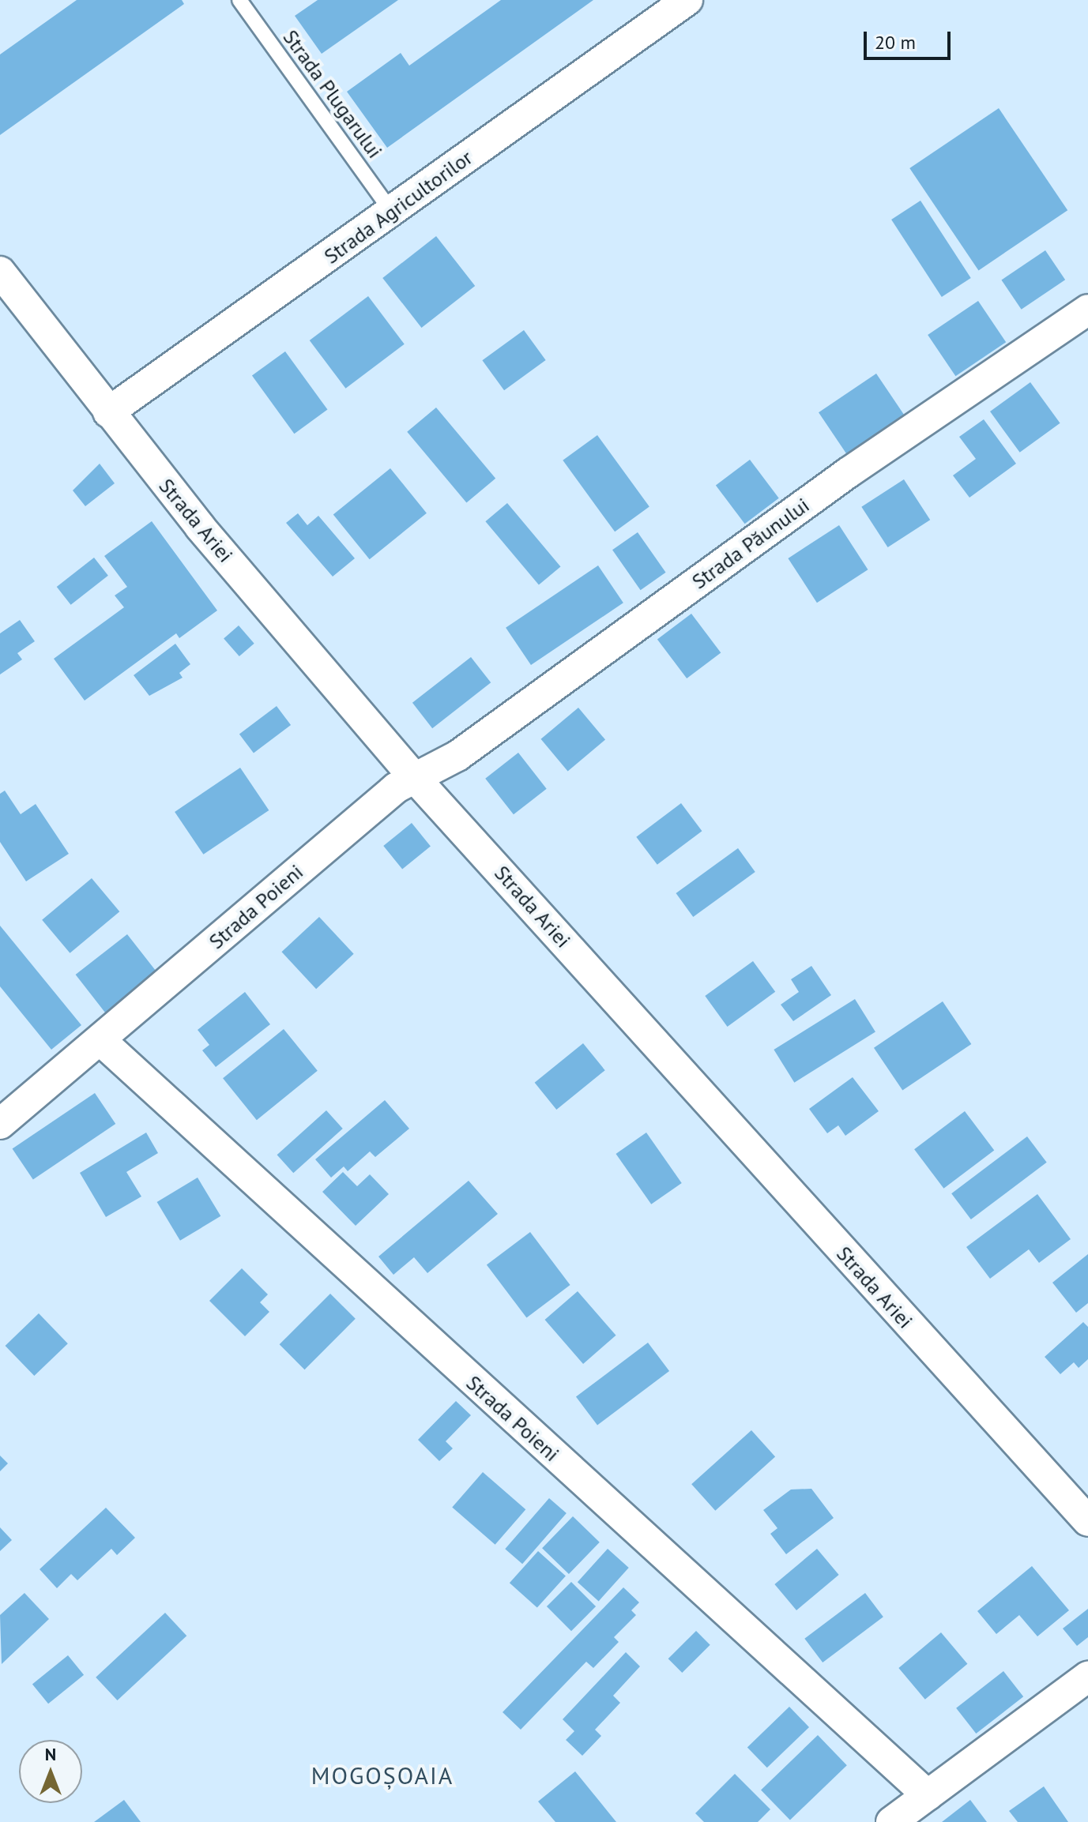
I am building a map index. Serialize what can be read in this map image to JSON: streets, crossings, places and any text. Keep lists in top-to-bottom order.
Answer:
{
  "streets": {
    "street": [
      "Strada Agricultorilor",
      "Strada Ariei",
      "Strada Păunului",
      "Strada Poieni"
    ],
    "lane": ["Strada Plugarului"]
  },
  "crossings": [
    ["Strada Plugarului", "Strada Agricultorilor"],
    ["Strada Agricultorilor", "Strada Ariei"],
    ["Strada Ariei", "Strada Păunului"],
    ["Strada Ariei", "Strada Poieni"],
    ["Strada Păunului", "Strada Poieni"]
  ],
  "districts": ["MOGOȘOAIA"],
  "scale_bar": "20 m",
  "north": "top"
}
